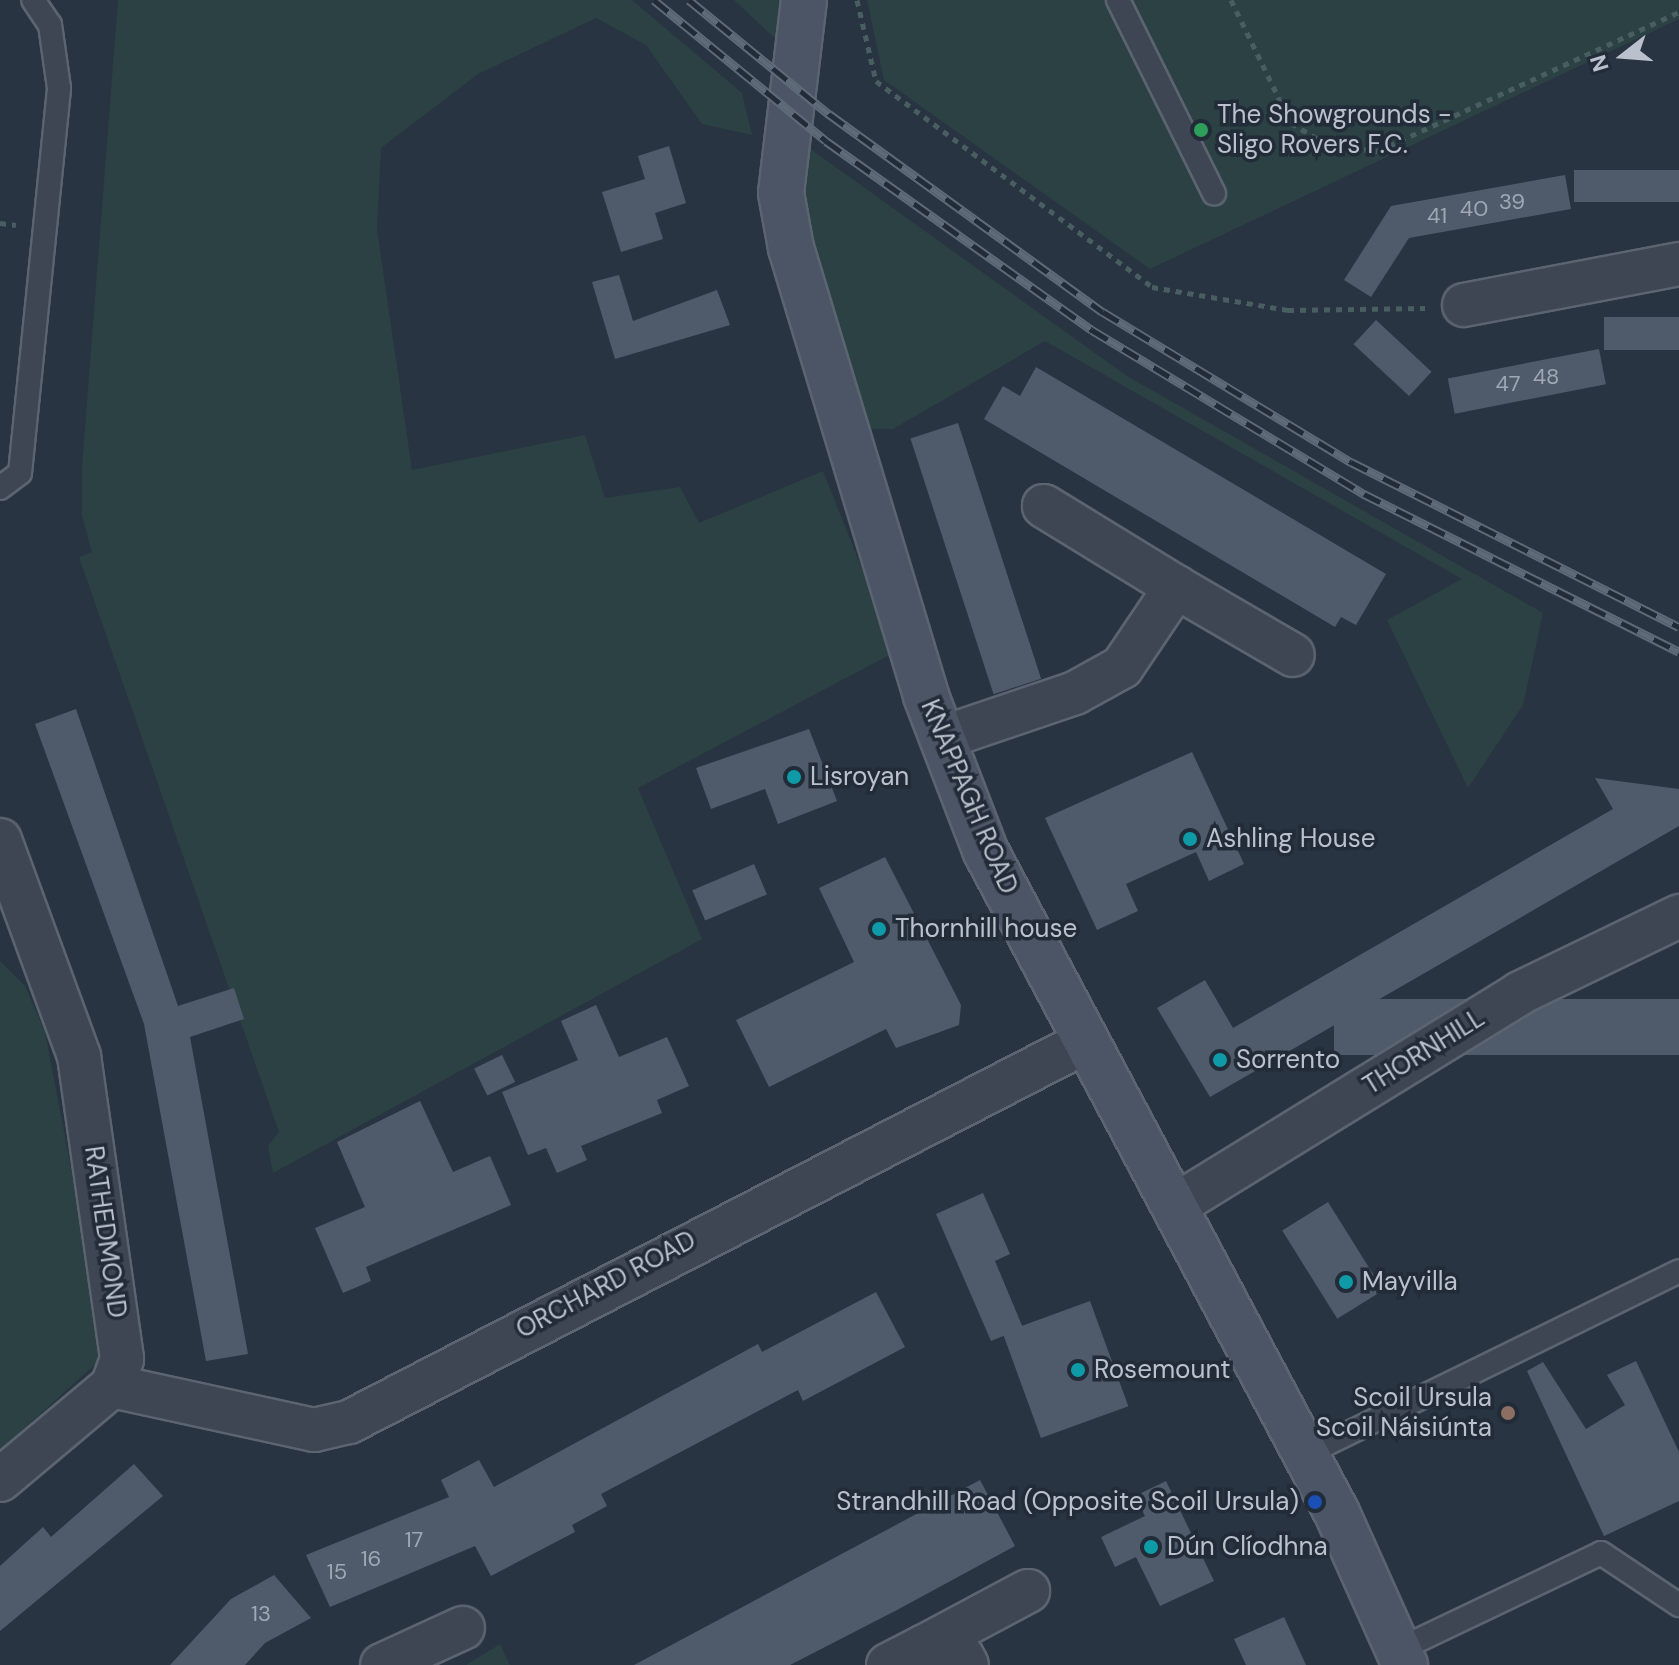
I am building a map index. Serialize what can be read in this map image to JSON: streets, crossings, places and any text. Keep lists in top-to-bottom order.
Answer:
{
  "streets": {
    "main road": ["KNAPPAGH ROAD"],
    "street": ["THORNHILL", "RATHEDMOND", "ORCHARD ROAD"]
  },
  "crossings": [
    ["KNAPPAGH ROAD", "THORNHILL"],
    ["KNAPPAGH ROAD", "ORCHARD ROAD"],
    ["RATHEDMOND", "ORCHARD ROAD"]
  ],
  "places": [
    "The Showgrounds - Sligo Rovers F.C.",
    "Lisroyan",
    "Ashling House",
    "Thornhill house",
    "Sorrento",
    "Mayvilla",
    "Rosemount",
    "Scoil Ursula Scoil Náisiúnta",
    "Strandhill Road (Opposite Scoil Ursula)",
    "Dún Clíodhna"
  ],
  "house_numbers": [
    "39",
    "40",
    "41",
    "48",
    "47",
    "17",
    "16",
    "15",
    "13"
  ],
  "north": "left"
}
